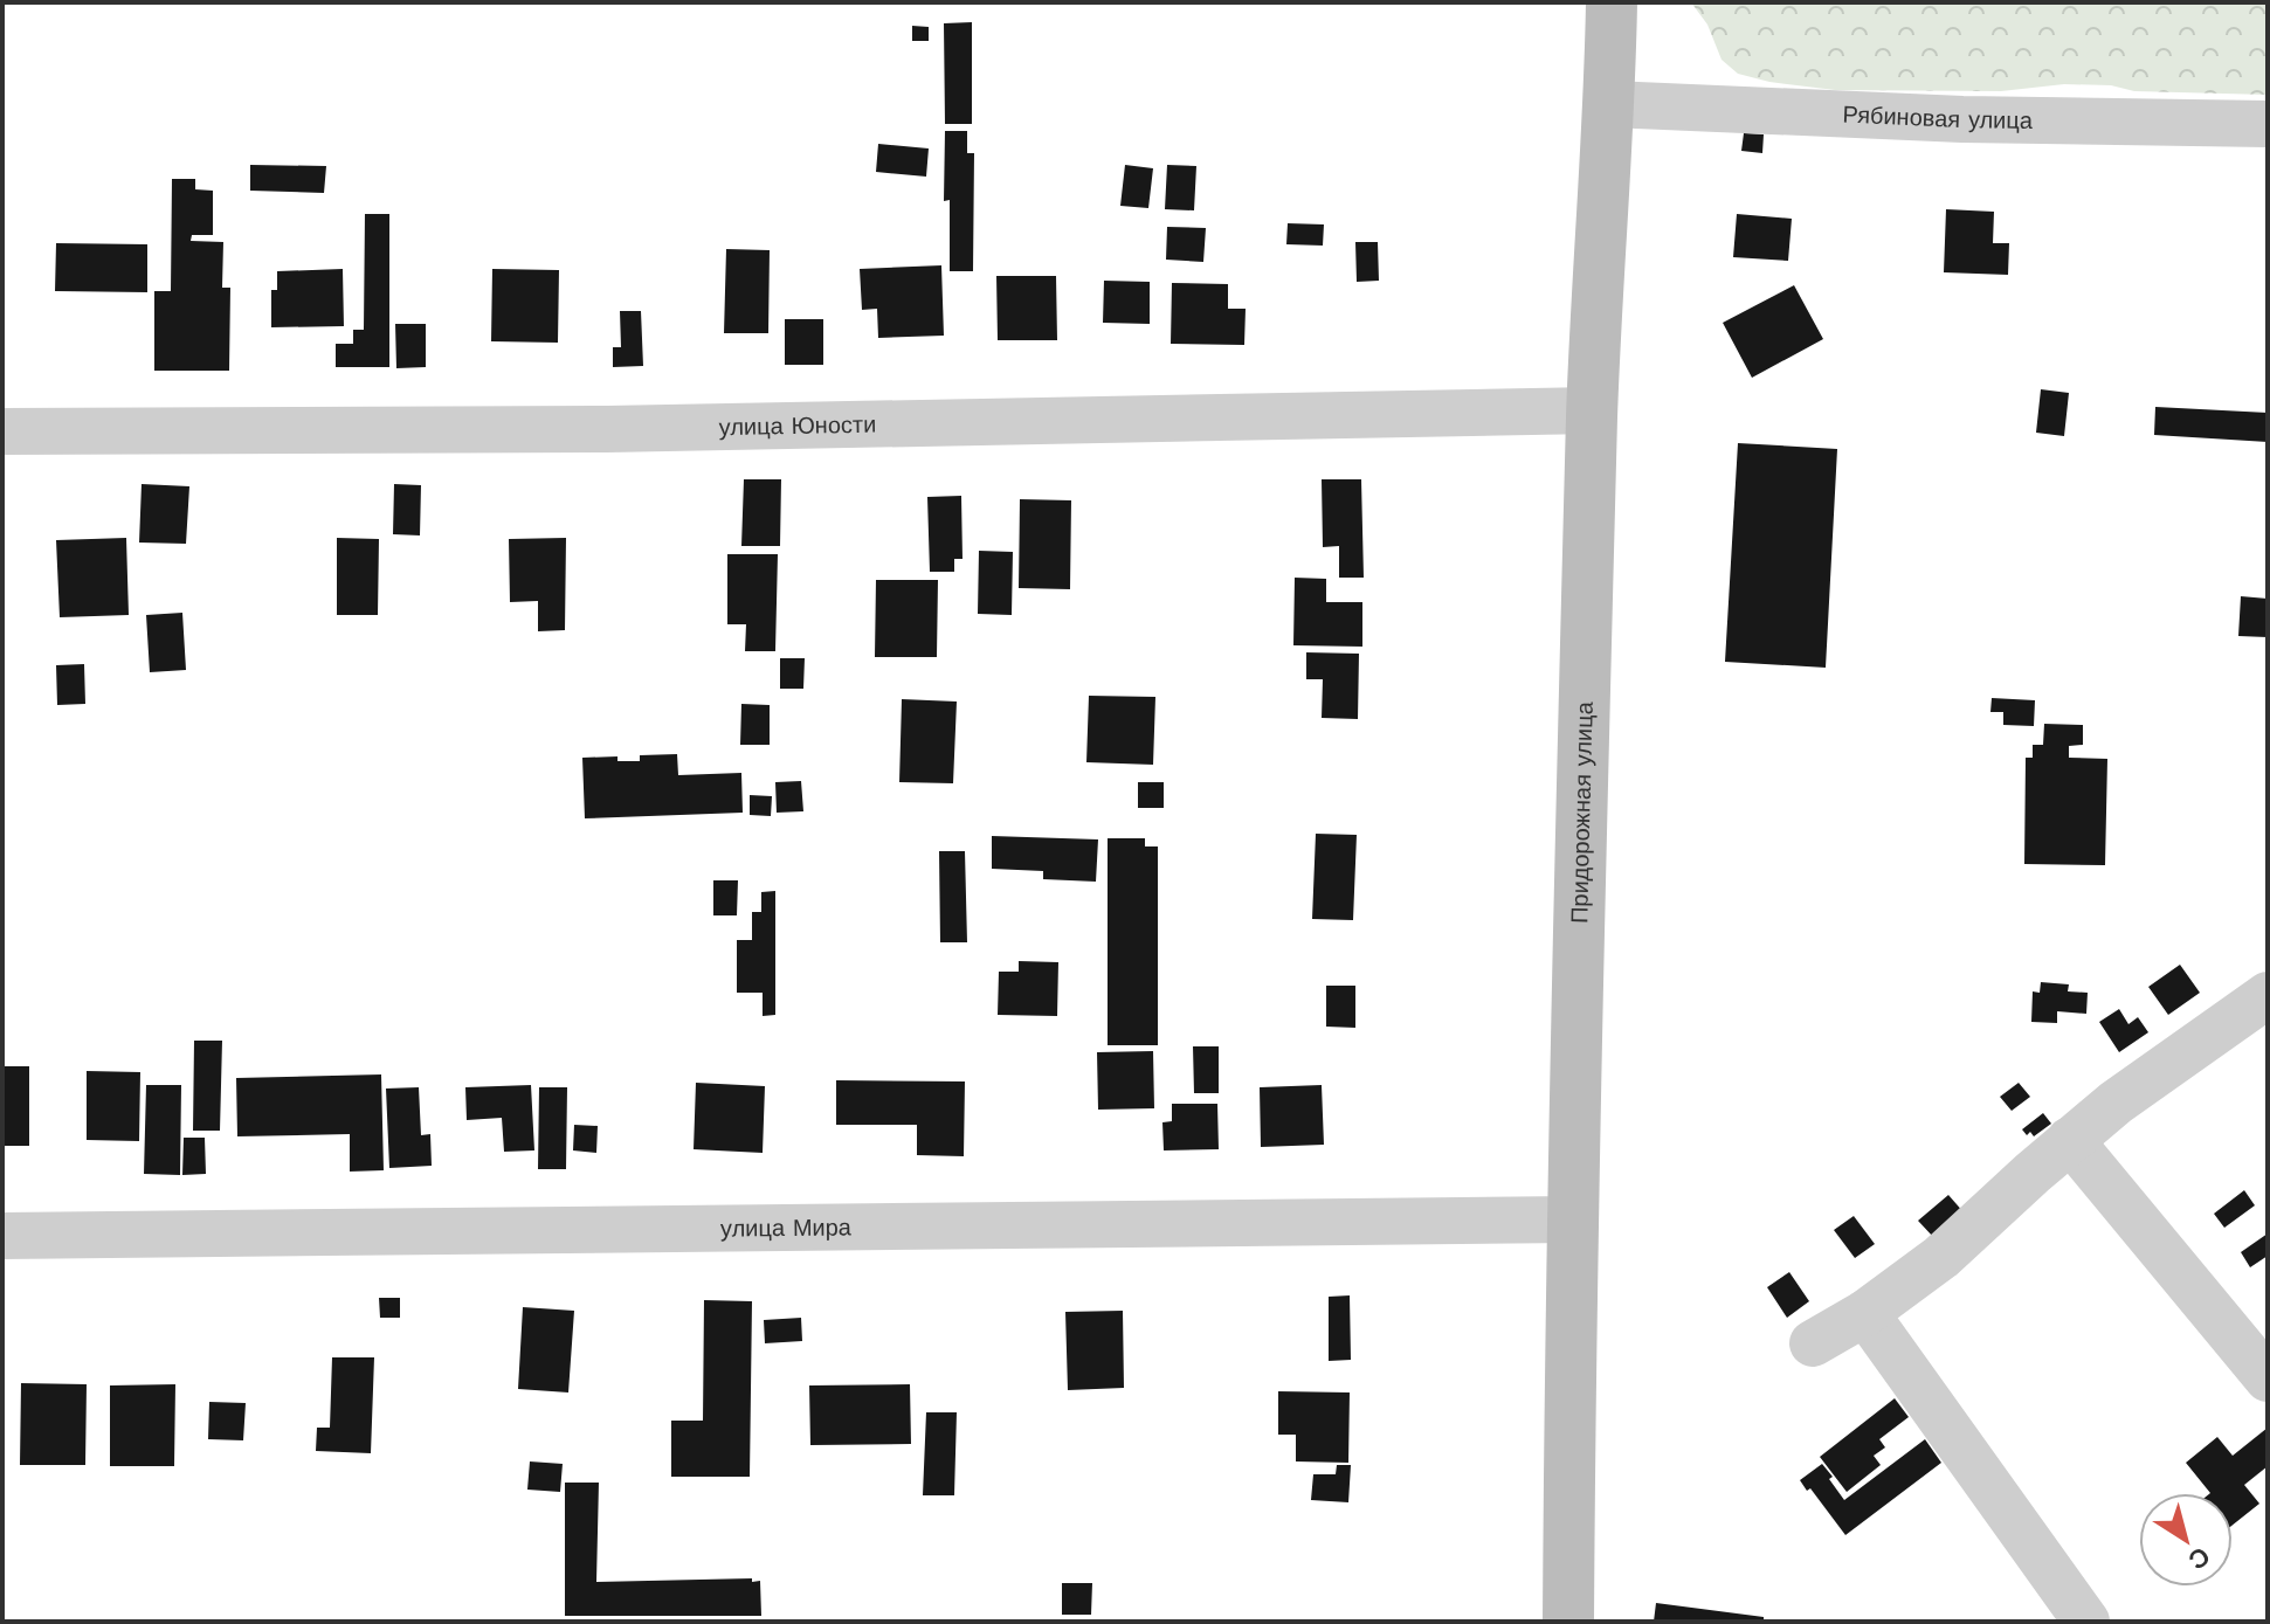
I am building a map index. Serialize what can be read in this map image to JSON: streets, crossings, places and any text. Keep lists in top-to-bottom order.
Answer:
{
  "streets": {
    "street": [
      "Рябиновая улица",
      "улица Юности",
      "Придорожная улица",
      "улица Мира"
    ]
  },
  "crossings": [
    ["Рябиновая улица", "Придорожная улица"],
    ["улица Юности", "Придорожная улица"],
    ["Придорожная улица", "улица Мира"]
  ],
  "north": "bottom right"
}
